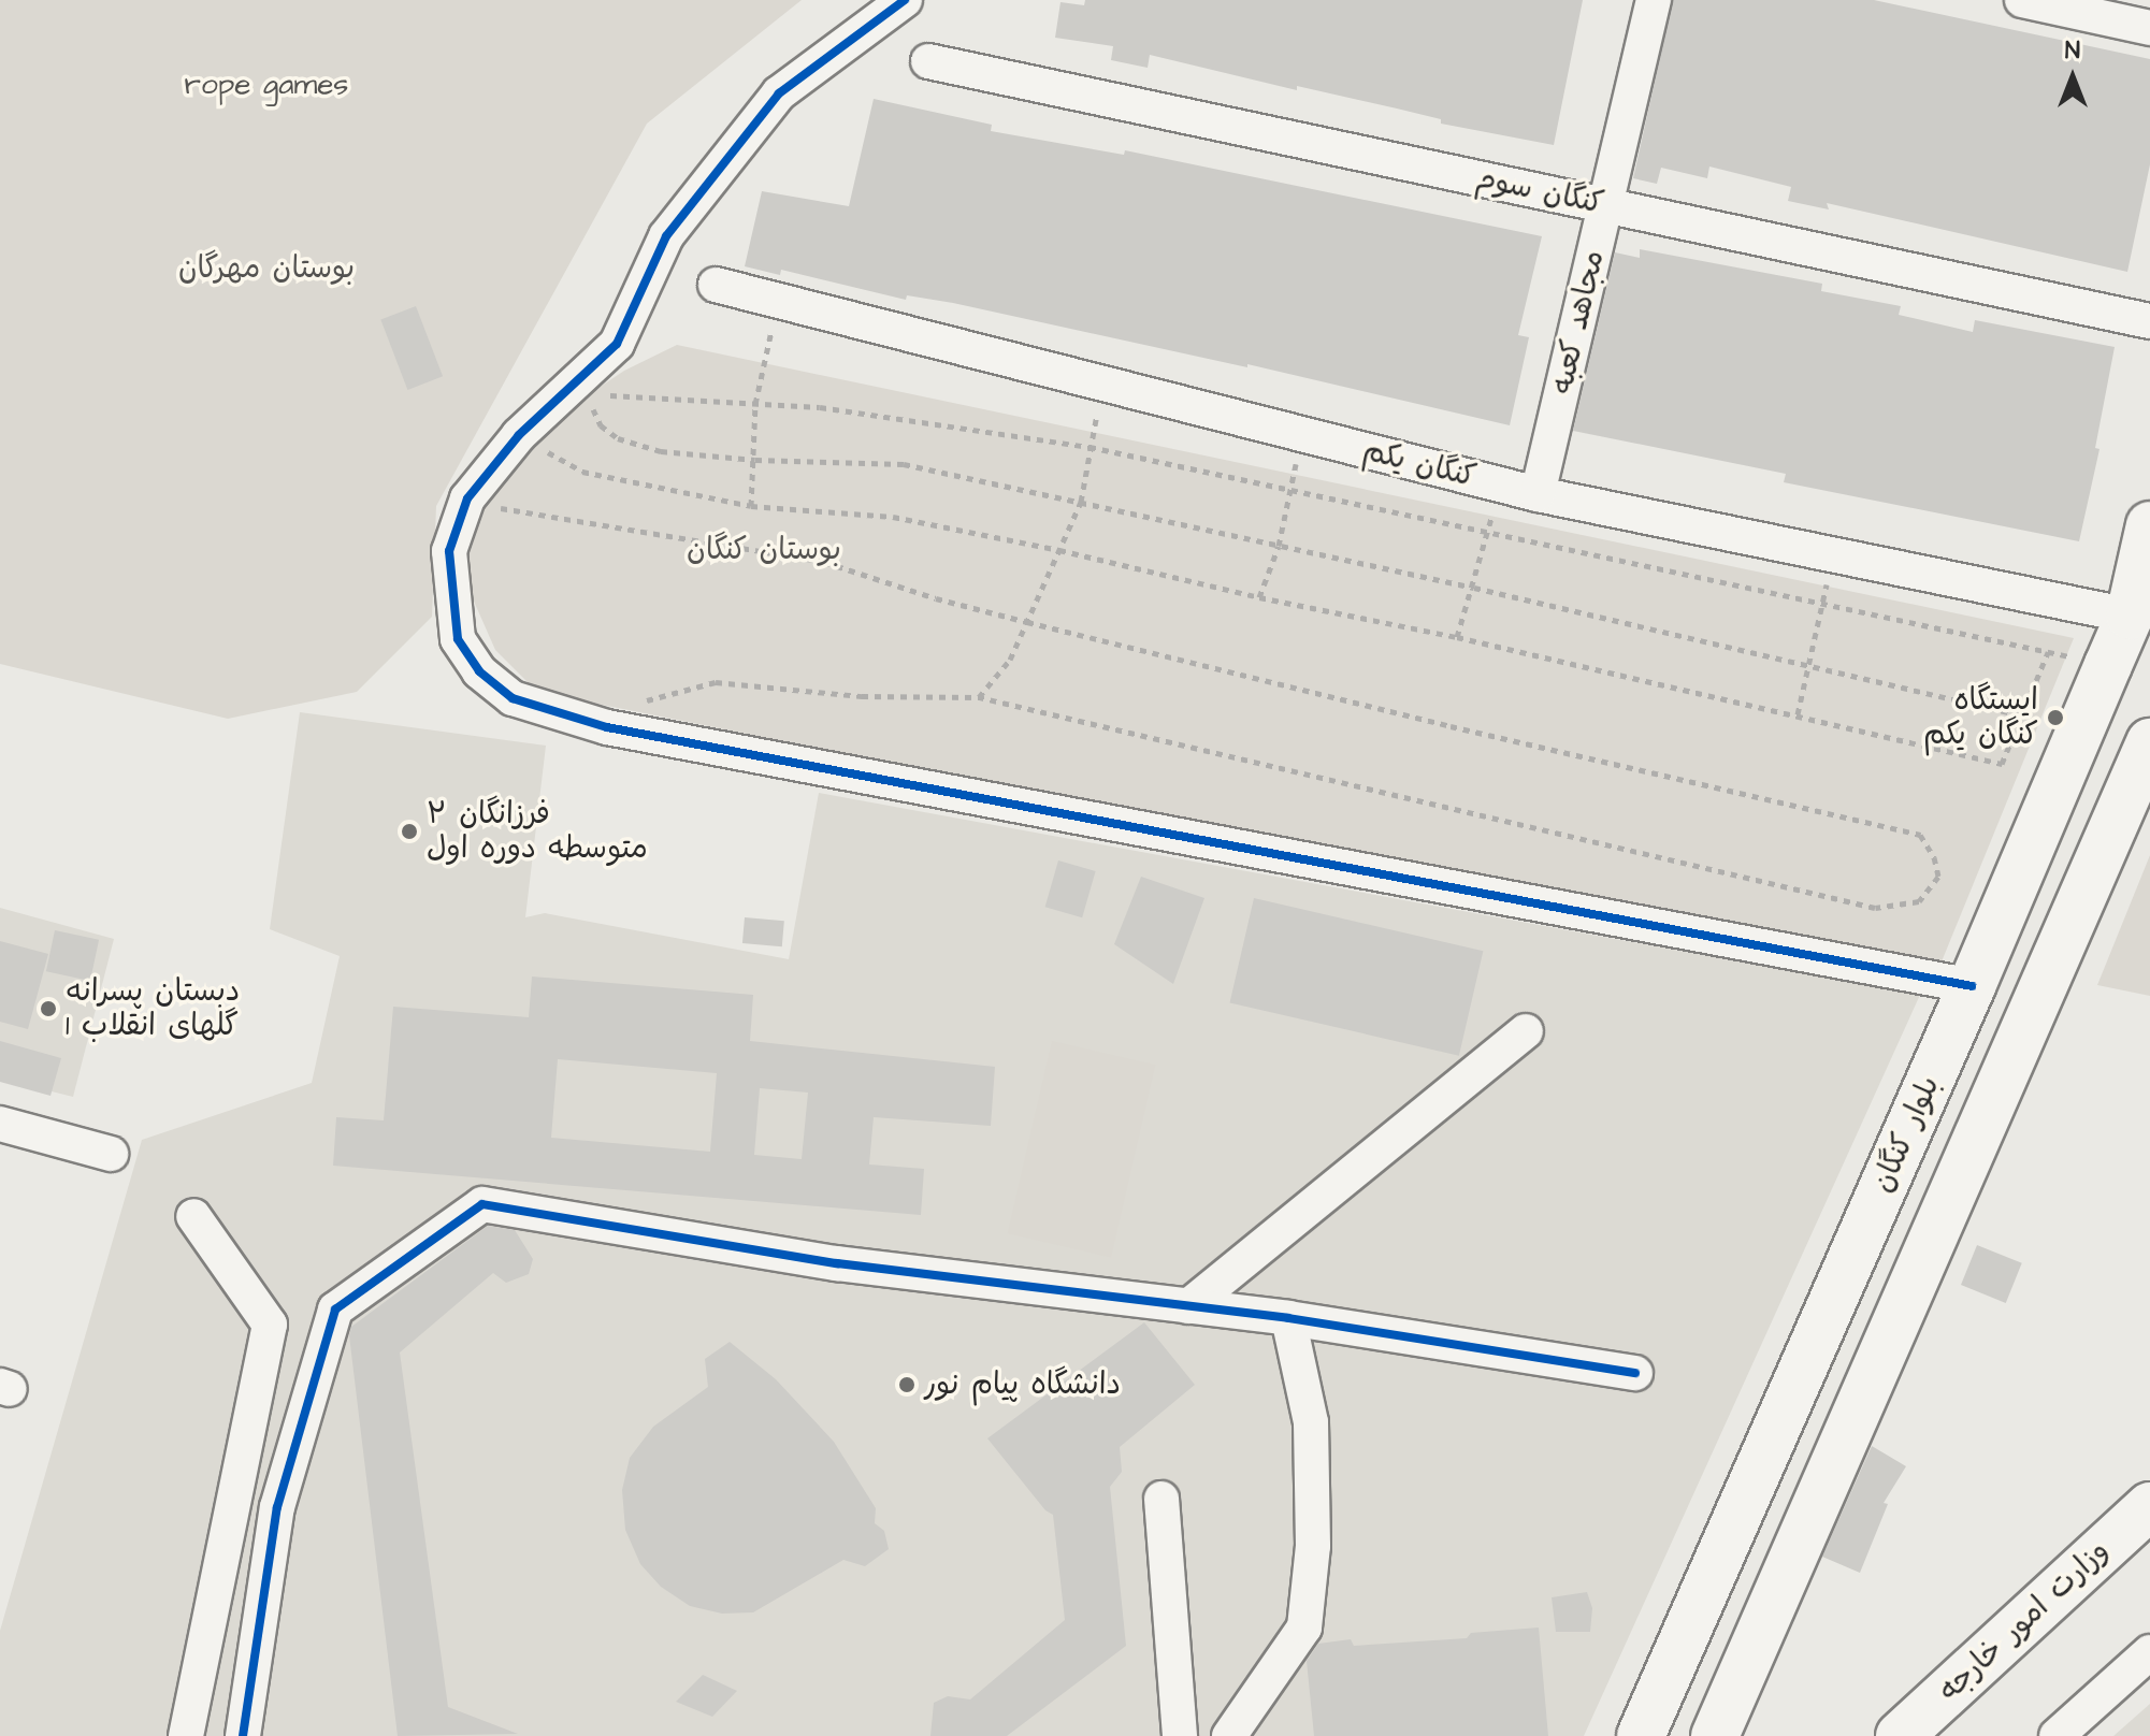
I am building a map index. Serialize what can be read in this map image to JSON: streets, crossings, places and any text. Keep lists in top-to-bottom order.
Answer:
{
  "streets": {
    "main road": ["بلوار کنگان", "وزارت امور خارجه"],
    "street": ["کنگان سوم", "مجاهد کعبه", "کنگان یکم"]
  },
  "crossings": [
    ["کنگان سوم", "مجاهد کعبه"],
    ["مجاهد کعبه", "کنگان یکم"],
    ["کنگان یکم", "بلوار کنگان"]
  ],
  "parks": ["rope games", "بوستان مهرگان", "بوستان کنگان"],
  "places": [
    "ایستگاه کنگان یکم",
    "فرزانگان ۲ متوسطه دوره اول",
    "دبستان پسرانه گلهای انقلاب 1",
    "دانشگاه پیام نور"
  ],
  "north": "top"
}
